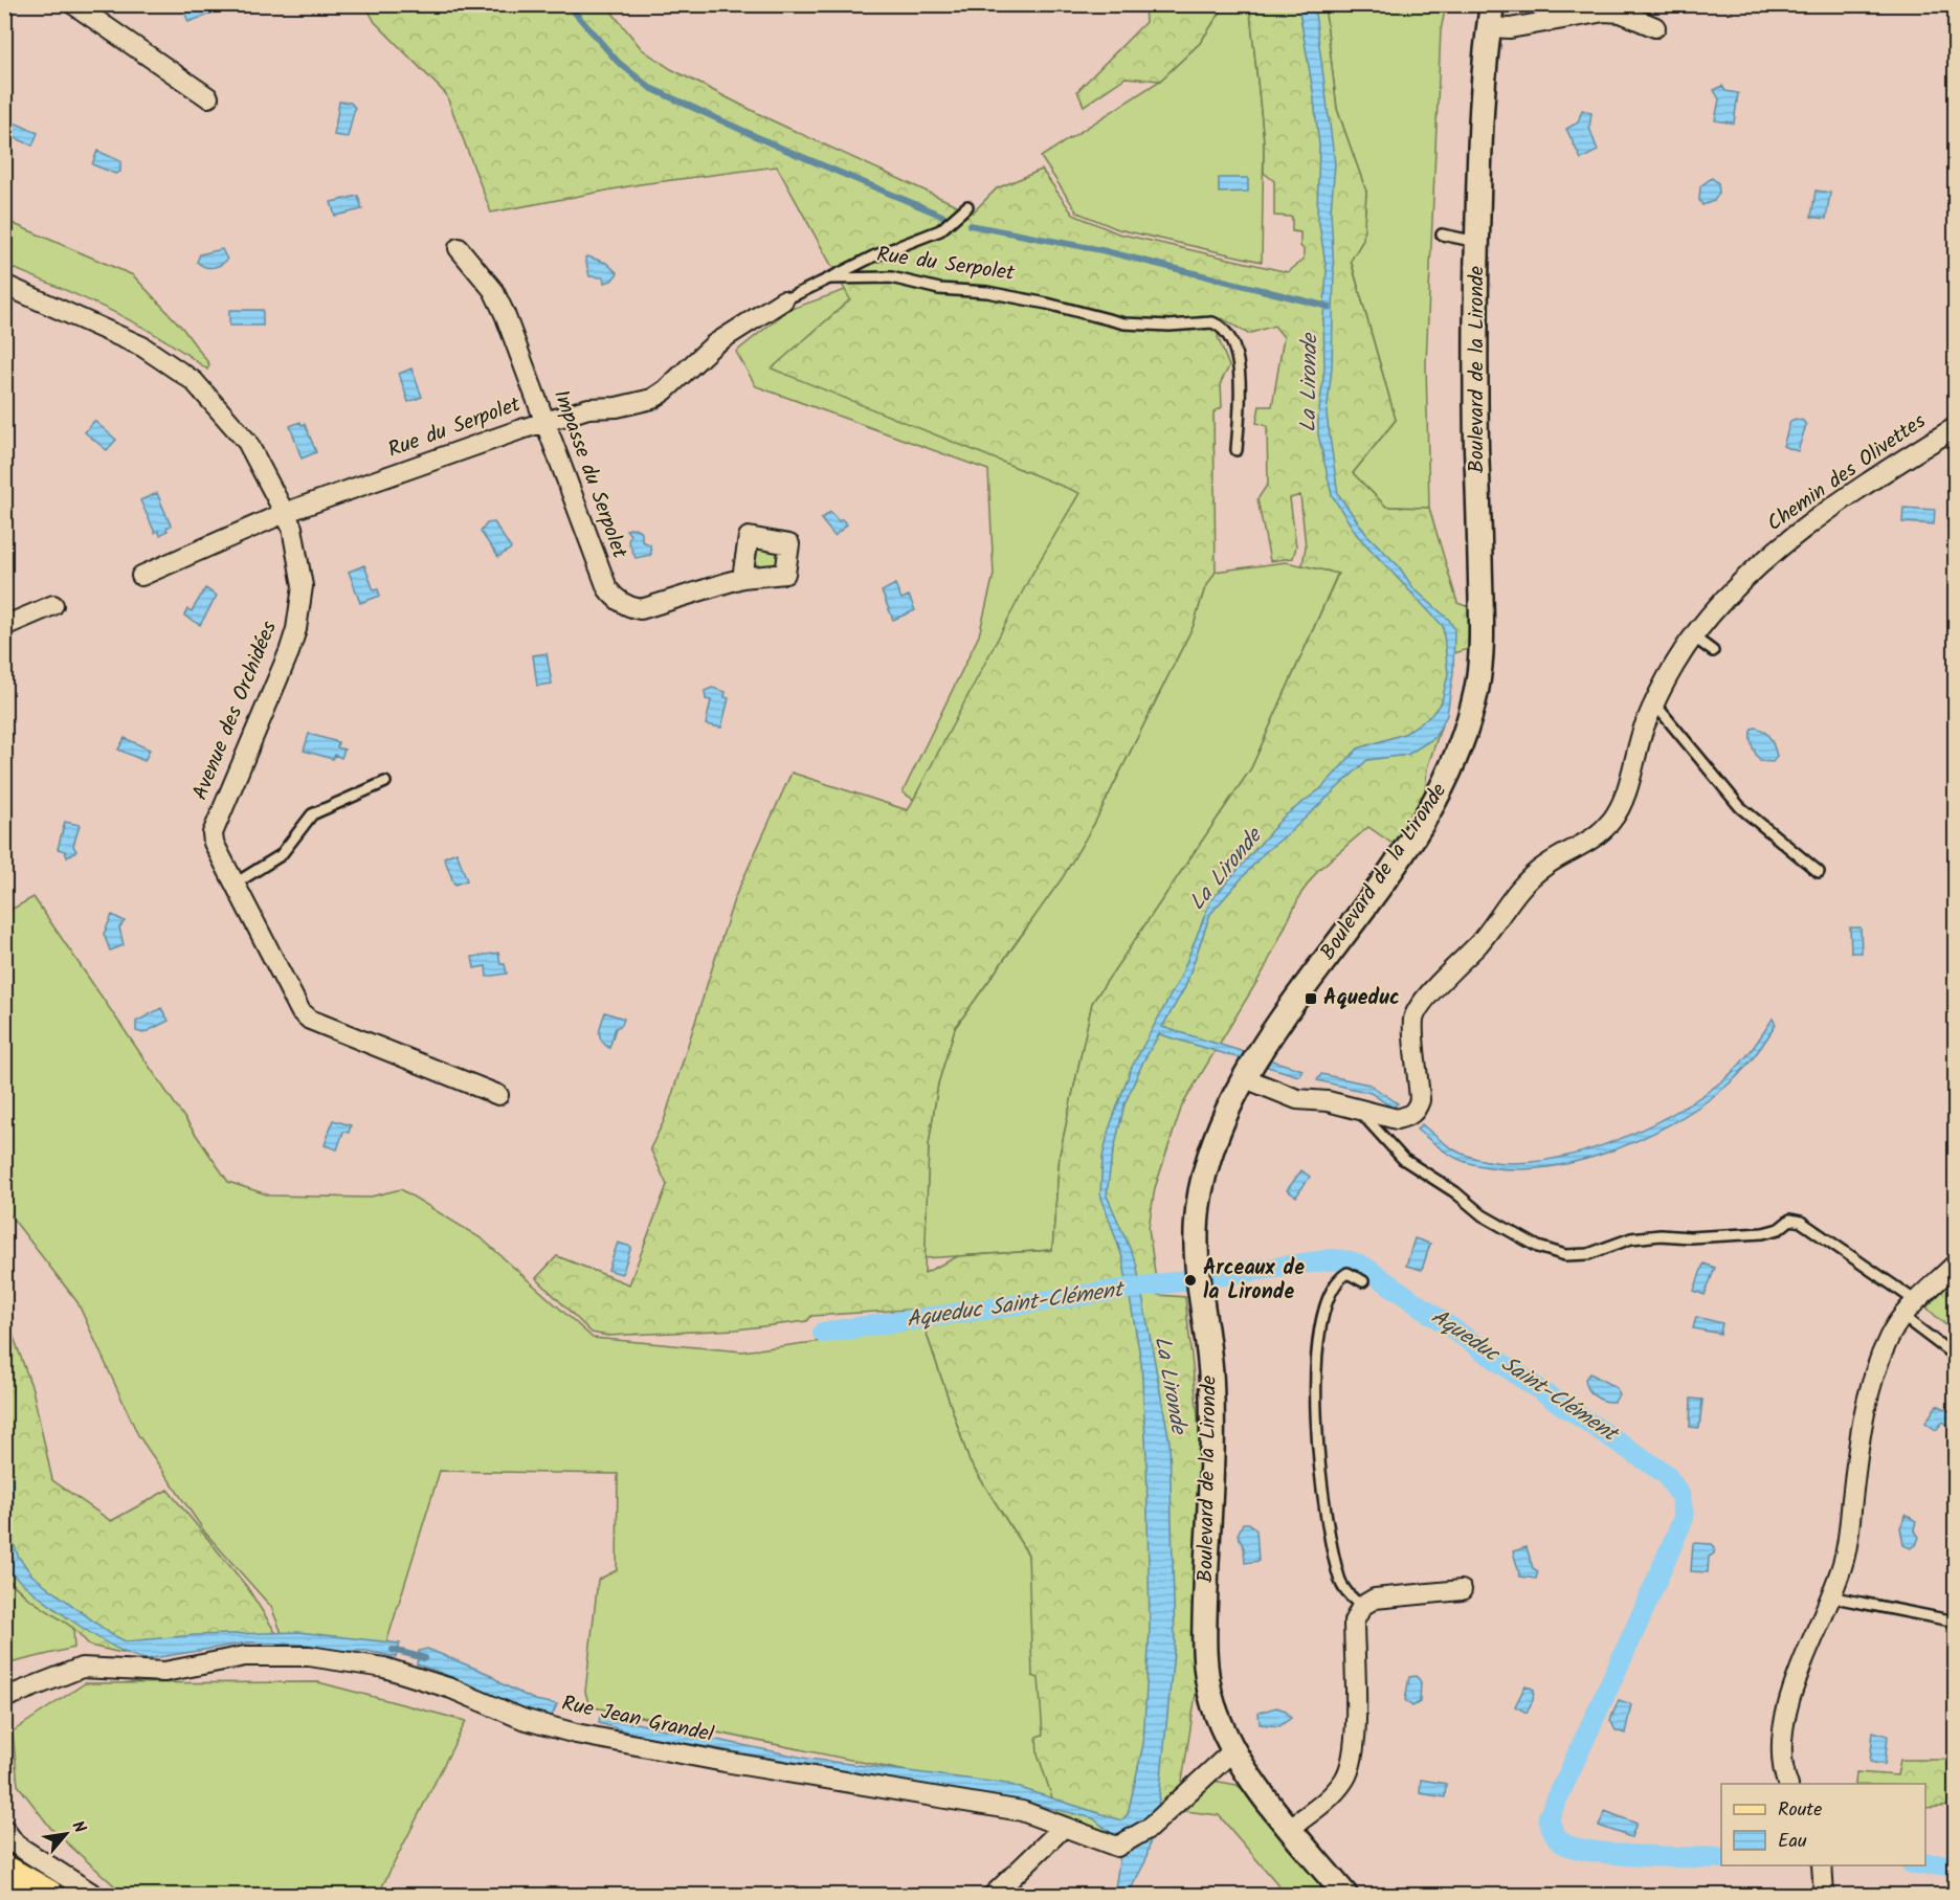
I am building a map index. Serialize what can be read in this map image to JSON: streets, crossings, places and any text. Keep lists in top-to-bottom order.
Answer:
{
  "streets": {
    "street": [
      "Rue du Serpolet",
      "Boulevard de la Lironde",
      "Chemin des Olivettes",
      "Impasse du Serpolet",
      "Avenue des Orchidées",
      "Rue Jean Grandel"
    ]
  },
  "crossings": [
    ["Rue du Serpolet", "Impasse du Serpolet"],
    ["Rue du Serpolet", "Avenue des Orchidées"],
    ["Boulevard de la Lironde", "Chemin des Olivettes"],
    ["Boulevard de la Lironde", "Rue Jean Grandel"]
  ],
  "water": ["La Lironde", "Aqueduc Saint-Clément"],
  "places": {
    "transit": ["Aqueduc"],
    "other": ["Arceaux de la Lironde"]
  },
  "legend": ["Route", "Eau"],
  "north": "top right"
}
